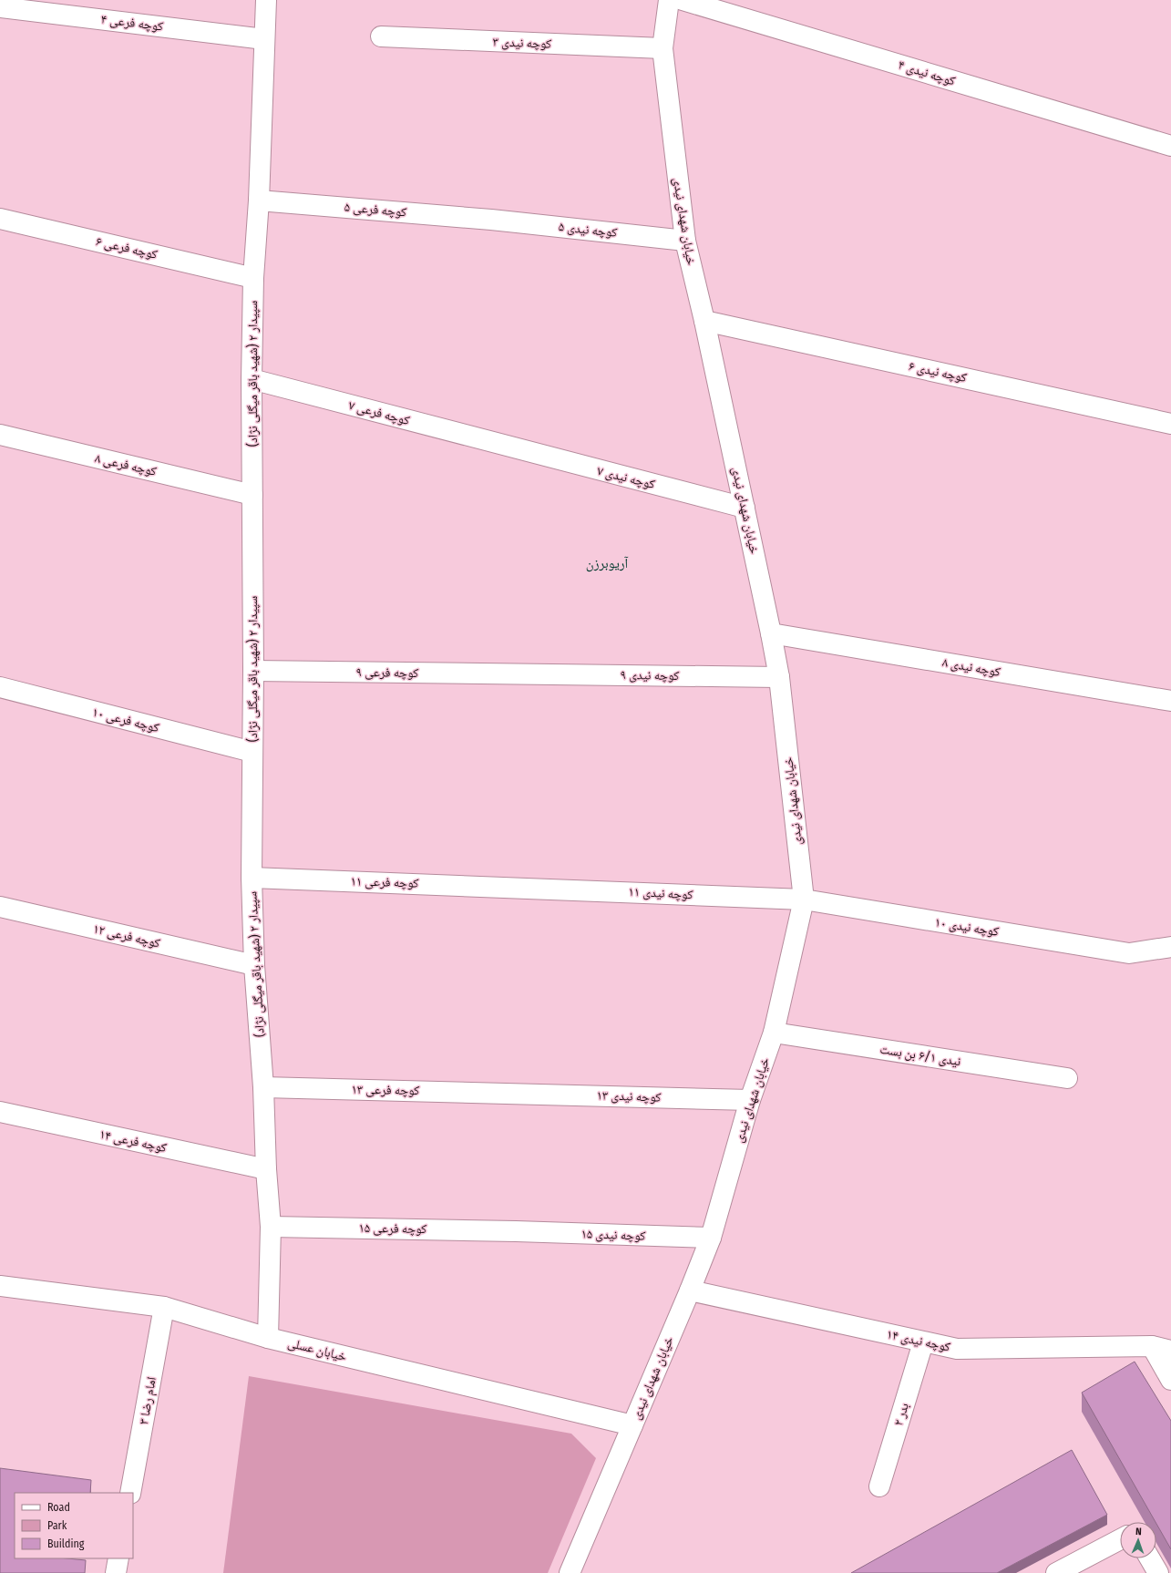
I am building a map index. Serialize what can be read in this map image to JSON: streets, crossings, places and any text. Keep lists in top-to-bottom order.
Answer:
{
  "streets": {
    "street": [
      "کوچه فرعی ۴",
      "کوچه نیدی ۳",
      "کوچه نیدی ۴",
      "کوچه فرعی ۵",
      "خیابان شهدای نیدی",
      "کوچه نیدی ۵",
      "کوچه فرعی ۶",
      "کوچه نیدی ۶",
      "سپیدار ۲ (شهید باقر میگلی نژاد)",
      "کوچه فرعی ۷",
      "کوچه فرعی ۸",
      "کوچه نیدی ۷",
      "کوچه نیدی ۸",
      "کوچه فرعی ۹",
      "کوچه نیدی ۹",
      "کوچه فرعی ۱۰",
      "کوچه فرعی ۱۱",
      "کوچه نیدی ۱۱",
      "کوچه نیدی ۱۰",
      "کوچه فرعی ۱۲",
      "نیدی ۶/۱ بن بست",
      "کوچه فرعی ۱۳",
      "کوچه نیدی ۱۳",
      "کوچه فرعی ۱۴",
      "کوچه فرعی ۱۵",
      "کوچه نیدی ۱۵",
      "کوچه نیدی ۱۴",
      "خیابان عسلی",
      "امام رضا ۳",
      "بدر ۲"
    ]
  },
  "crossings": [
    ["کوچه فرعی ۴", "سپیدار ۲ (شهید باقر میگلی نژاد)"],
    ["کوچه نیدی ۳", "خیابان شهدای نیدی"],
    ["کوچه فرعی ۵", "کوچه نیدی ۵"],
    ["کوچه فرعی ۵", "سپیدار ۲ (شهید باقر میگلی نژاد)"],
    ["خیابان شهدای نیدی", "کوچه نیدی ۵"],
    ["خیابان شهدای نیدی", "کوچه نیدی ۶"],
    ["خیابان شهدای نیدی", "کوچه نیدی ۷"],
    ["خیابان شهدای نیدی", "کوچه نیدی ۸"],
    ["خیابان شهدای نیدی", "کوچه نیدی ۹"],
    ["خیابان شهدای نیدی", "کوچه نیدی ۱۱"],
    ["خیابان شهدای نیدی", "کوچه نیدی ۱۰"],
    ["خیابان شهدای نیدی", "نیدی ۶/۱ بن بست"],
    ["خیابان شهدای نیدی", "کوچه نیدی ۱۳"],
    ["خیابان شهدای نیدی", "کوچه نیدی ۱۵"],
    ["خیابان شهدای نیدی", "کوچه نیدی ۱۴"],
    ["خیابان شهدای نیدی", "خیابان عسلی"],
    ["کوچه فرعی ۶", "سپیدار ۲ (شهید باقر میگلی نژاد)"],
    ["سپیدار ۲ (شهید باقر میگلی نژاد)", "کوچه فرعی ۷"],
    ["سپیدار ۲ (شهید باقر میگلی نژاد)", "کوچه فرعی ۸"],
    ["سپیدار ۲ (شهید باقر میگلی نژاد)", "کوچه فرعی ۹"],
    ["سپیدار ۲ (شهید باقر میگلی نژاد)", "کوچه فرعی ۱۰"],
    ["سپیدار ۲ (شهید باقر میگلی نژاد)", "کوچه فرعی ۱۱"],
    ["سپیدار ۲ (شهید باقر میگلی نژاد)", "کوچه فرعی ۱۲"],
    ["سپیدار ۲ (شهید باقر میگلی نژاد)", "کوچه فرعی ۱۳"],
    ["سپیدار ۲ (شهید باقر میگلی نژاد)", "کوچه فرعی ۱۴"],
    ["سپیدار ۲ (شهید باقر میگلی نژاد)", "کوچه فرعی ۱۵"],
    ["سپیدار ۲ (شهید باقر میگلی نژاد)", "خیابان عسلی"],
    ["کوچه فرعی ۷", "کوچه نیدی ۷"],
    ["کوچه فرعی ۹", "کوچه نیدی ۹"],
    ["کوچه فرعی ۱۱", "کوچه نیدی ۱۱"],
    ["کوچه نیدی ۱۱", "کوچه نیدی ۱۰"],
    ["کوچه فرعی ۱۳", "کوچه نیدی ۱۳"],
    ["کوچه فرعی ۱۵", "کوچه نیدی ۱۵"],
    ["کوچه نیدی ۱۴", "بدر ۲"],
    ["خیابان عسلی", "امام رضا ۳"]
  ],
  "districts": ["آریو‌برزن"],
  "legend": ["Road", "Park", "Building"],
  "north": "top"
}
